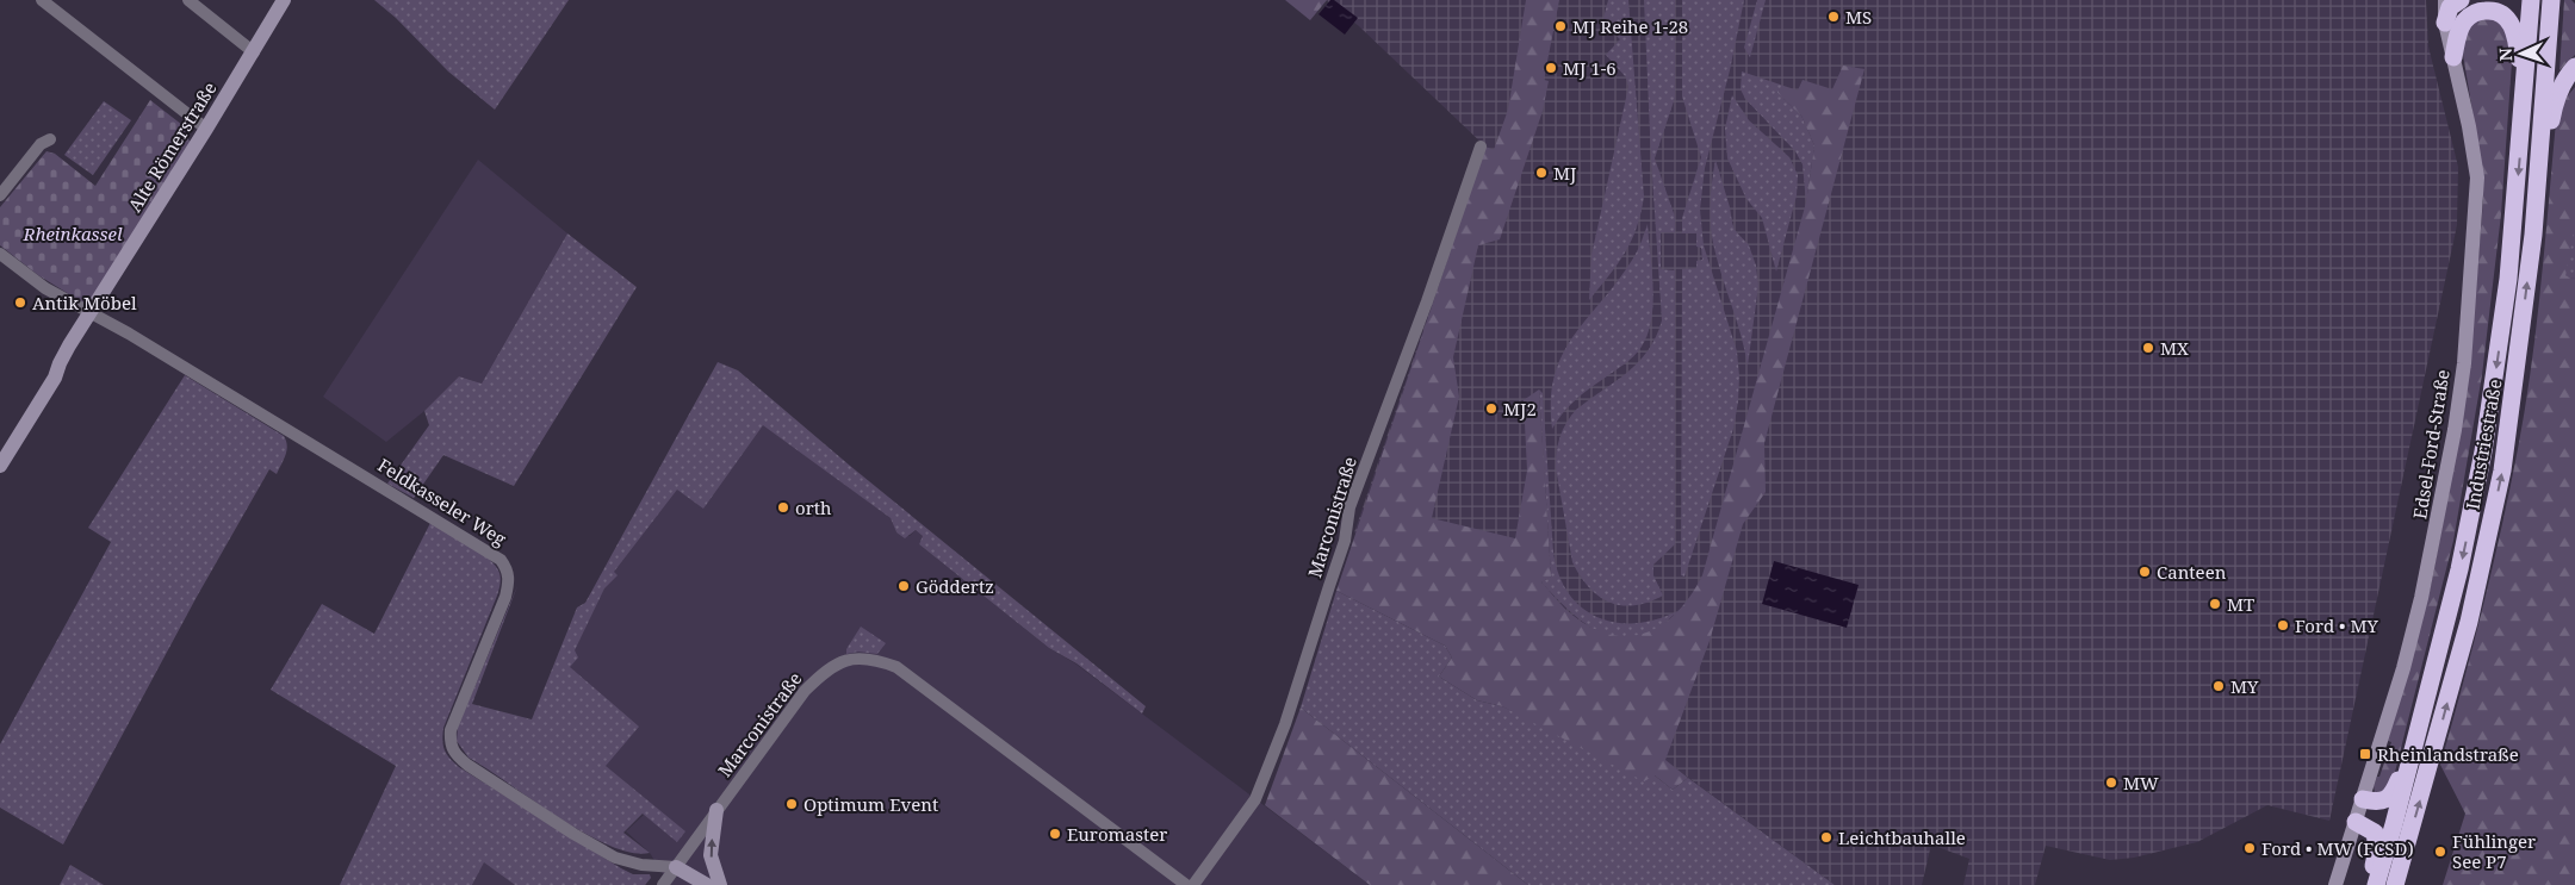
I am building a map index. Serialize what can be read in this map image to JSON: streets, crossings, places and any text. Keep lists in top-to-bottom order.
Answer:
{
  "streets": {
    "highway": ["Industriestraße"],
    "street": [
      "Alte Römerstraße",
      "Edsel-Ford-Straße",
      "Feldkasseler Weg",
      "Marconistraße"
    ]
  },
  "crossings": [
    ["Alte Römerstraße", "Feldkasseler Weg"],
    ["Feldkasseler Weg", "Marconistraße"]
  ],
  "parks": ["Rheinkassel"],
  "places": {
    "other": [
      "MS",
      "MJ Reihe 1-28",
      "MJ 1-6",
      "MJ",
      "Antik Möbel",
      "MX",
      "MJ2",
      "orth",
      "Canteen",
      "Göddertz",
      "MT",
      "Ford • MY",
      "MY",
      "MW",
      "Optimum Event",
      "Euromaster",
      "Leichtbauhalle",
      "Ford • MW (FCSD)",
      "Fühlinger See P7"
    ],
    "transit": ["Rheinlandstraße"]
  },
  "north": "left"
}
